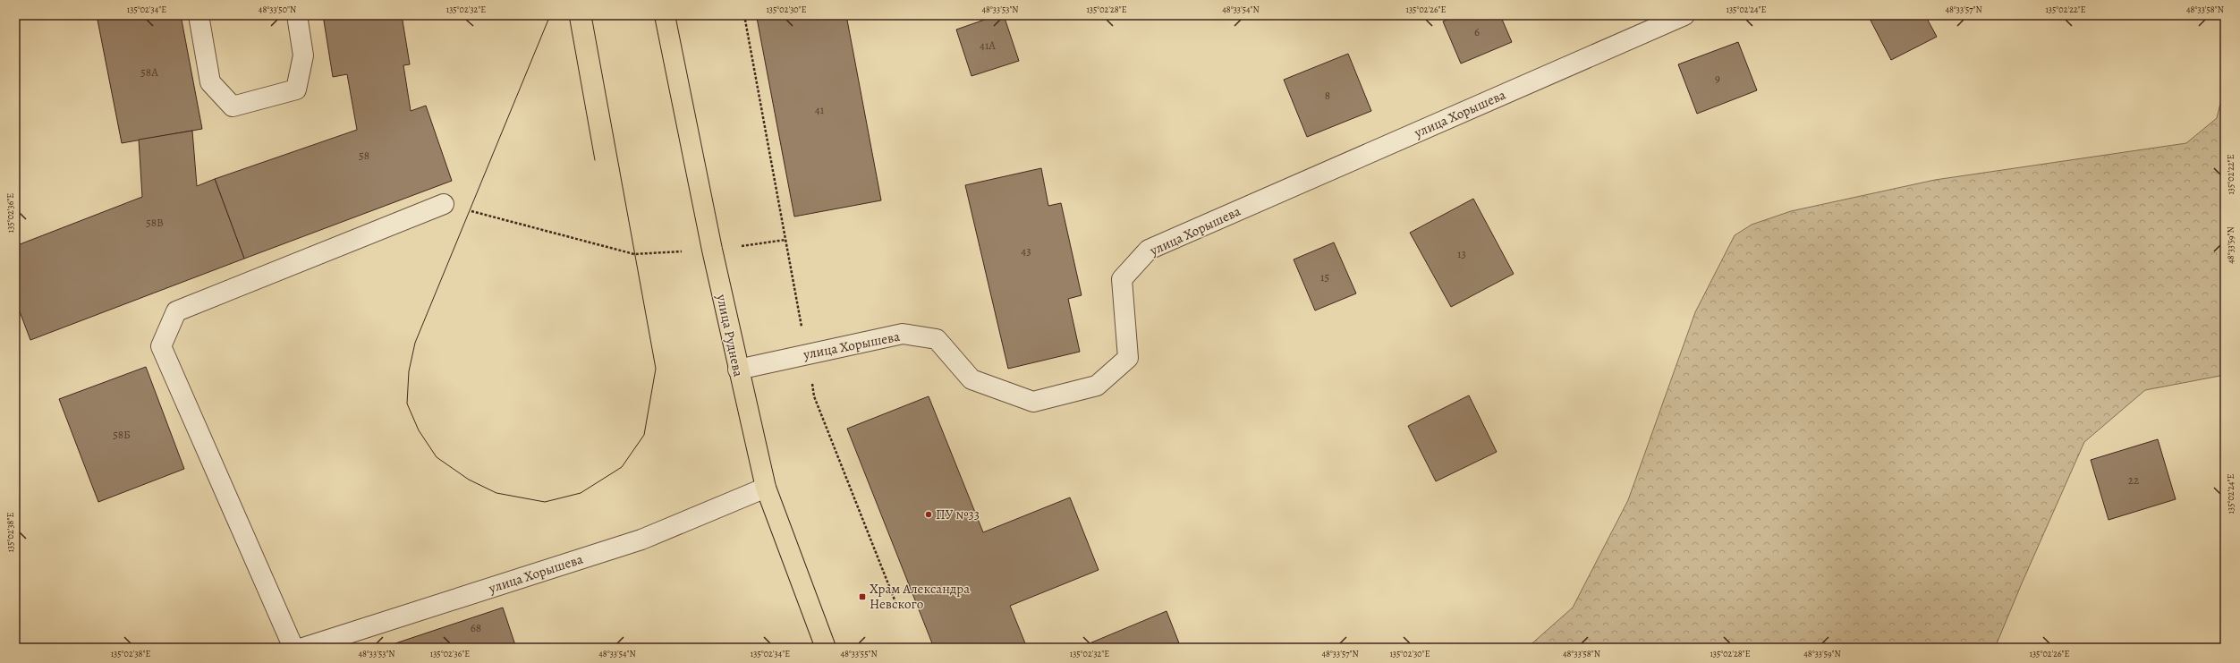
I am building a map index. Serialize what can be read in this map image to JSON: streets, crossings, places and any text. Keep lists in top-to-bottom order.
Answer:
{
  "streets": {
    "main road": ["улица Руднева"],
    "street": ["улица Хорышева"]
  },
  "crossings": [
    ["улица Хорышева", "улица Руднева"]
  ],
  "places": {
    "other": ["ПУ №33"],
    "transit": ["Храм Александра Невского"]
  },
  "house_numbers": [
    "6",
    "41А",
    "58А",
    "9",
    "8",
    "41",
    "58",
    "58В",
    "43",
    "13",
    "15",
    "58Б",
    "22",
    "68"
  ],
  "coordinates": [
    "135°02'34\"E",
    "48°33'50\"N",
    "135°02'32\"E",
    "135°02'30\"E",
    "48°33'53\"N",
    "135°02'28\"E",
    "48°33'54\"N",
    "135°02'26\"E",
    "135°02'24\"E",
    "48°33'57\"N",
    "135°02'22\"E",
    "48°33'58\"N",
    "135°02'36\"E",
    "48°33'59\"N",
    "135°02'38\"E",
    "48°33'55\"N"
  ]
}
